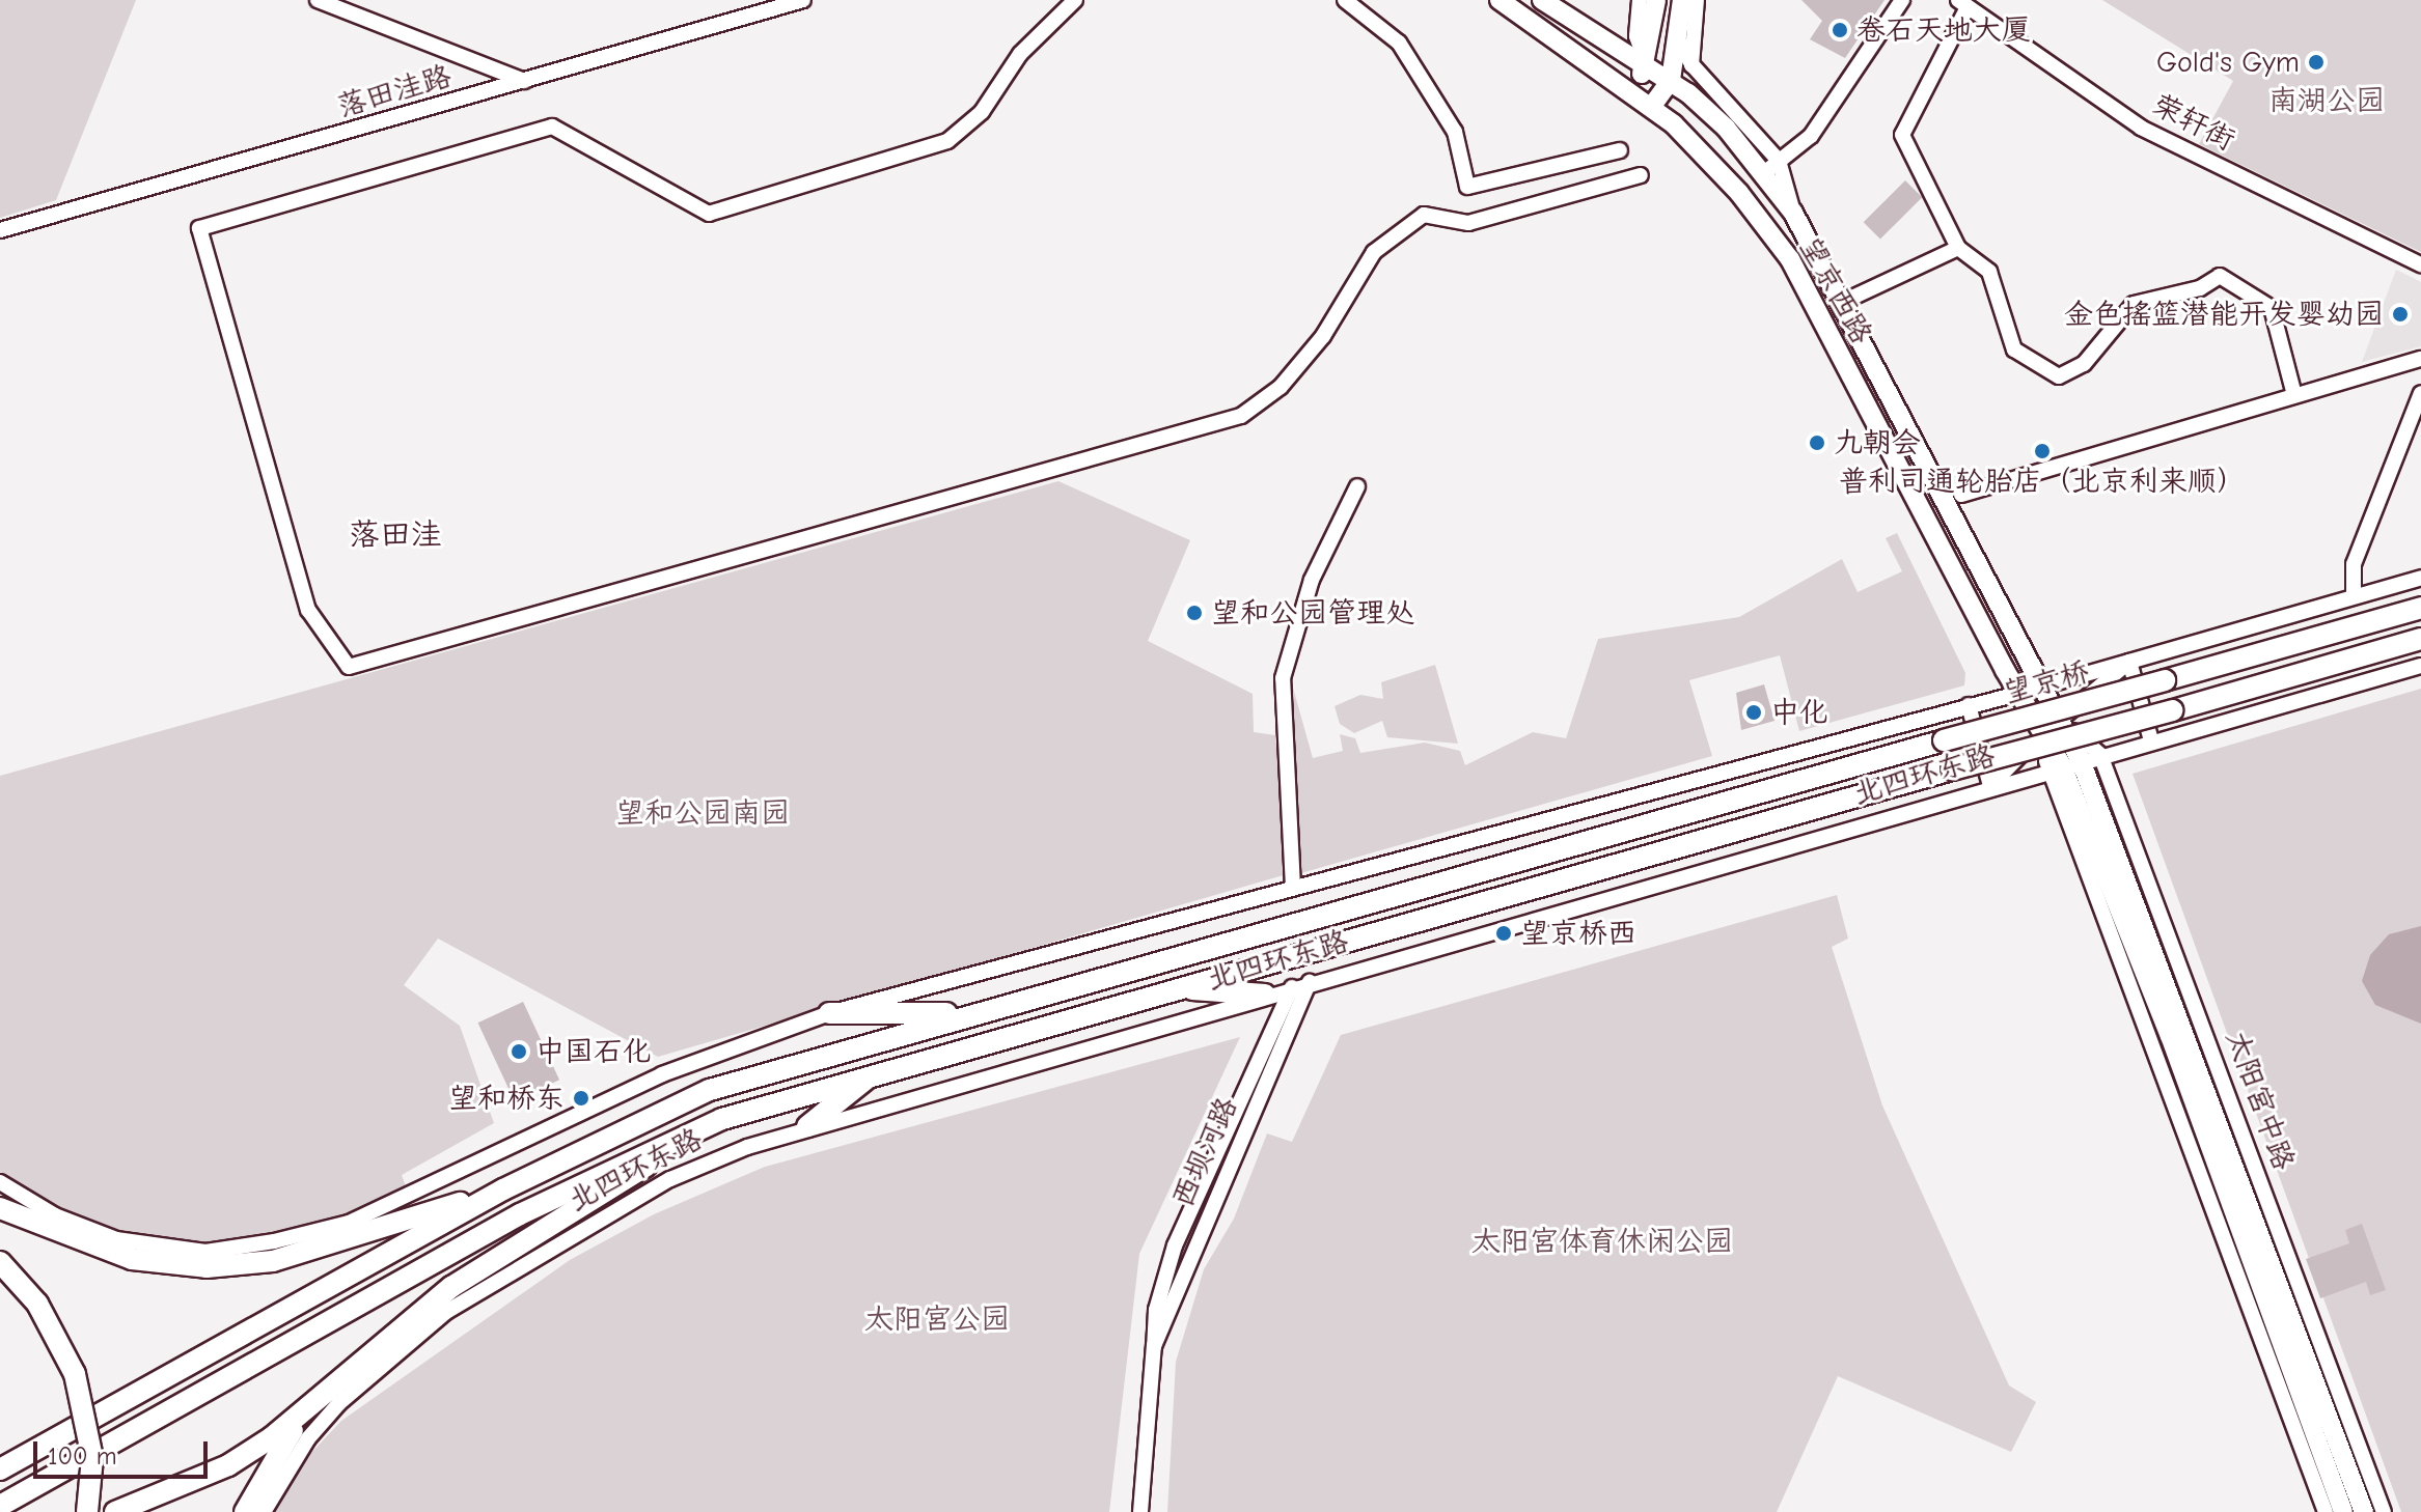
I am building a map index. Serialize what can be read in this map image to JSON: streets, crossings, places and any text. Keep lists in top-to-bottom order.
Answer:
{
  "streets": {
    "highway": ["望京桥", "北四环东路"],
    "main road": ["望京西路", "太阳宫中路"],
    "street": ["落田洼路", "荣轩街", "西坝河路"]
  },
  "crossings": [
    ["望京西路", "北四环东路"],
    ["望京西路", "太阳宫中路"],
    ["望京桥", "北四环东路"],
    ["北四环东路", "太阳宫中路"],
    ["北四环东路", "西坝河路"]
  ],
  "districts": ["落田洼"],
  "parks": [
    "南湖公园",
    "望和公园南园",
    "太阳宫体育休闲公园",
    "太阳宫公园"
  ],
  "places": [
    "卷石天地大厦",
    "Gold's Gym",
    "金色摇篮潜能开发婴幼园",
    "九朝会",
    "普利司通轮胎店（北京利来顺）",
    "望和公园管理处",
    "中化",
    "望京桥西",
    "中国石化",
    "望和桥东"
  ],
  "scale_bar": "100 m"
}
